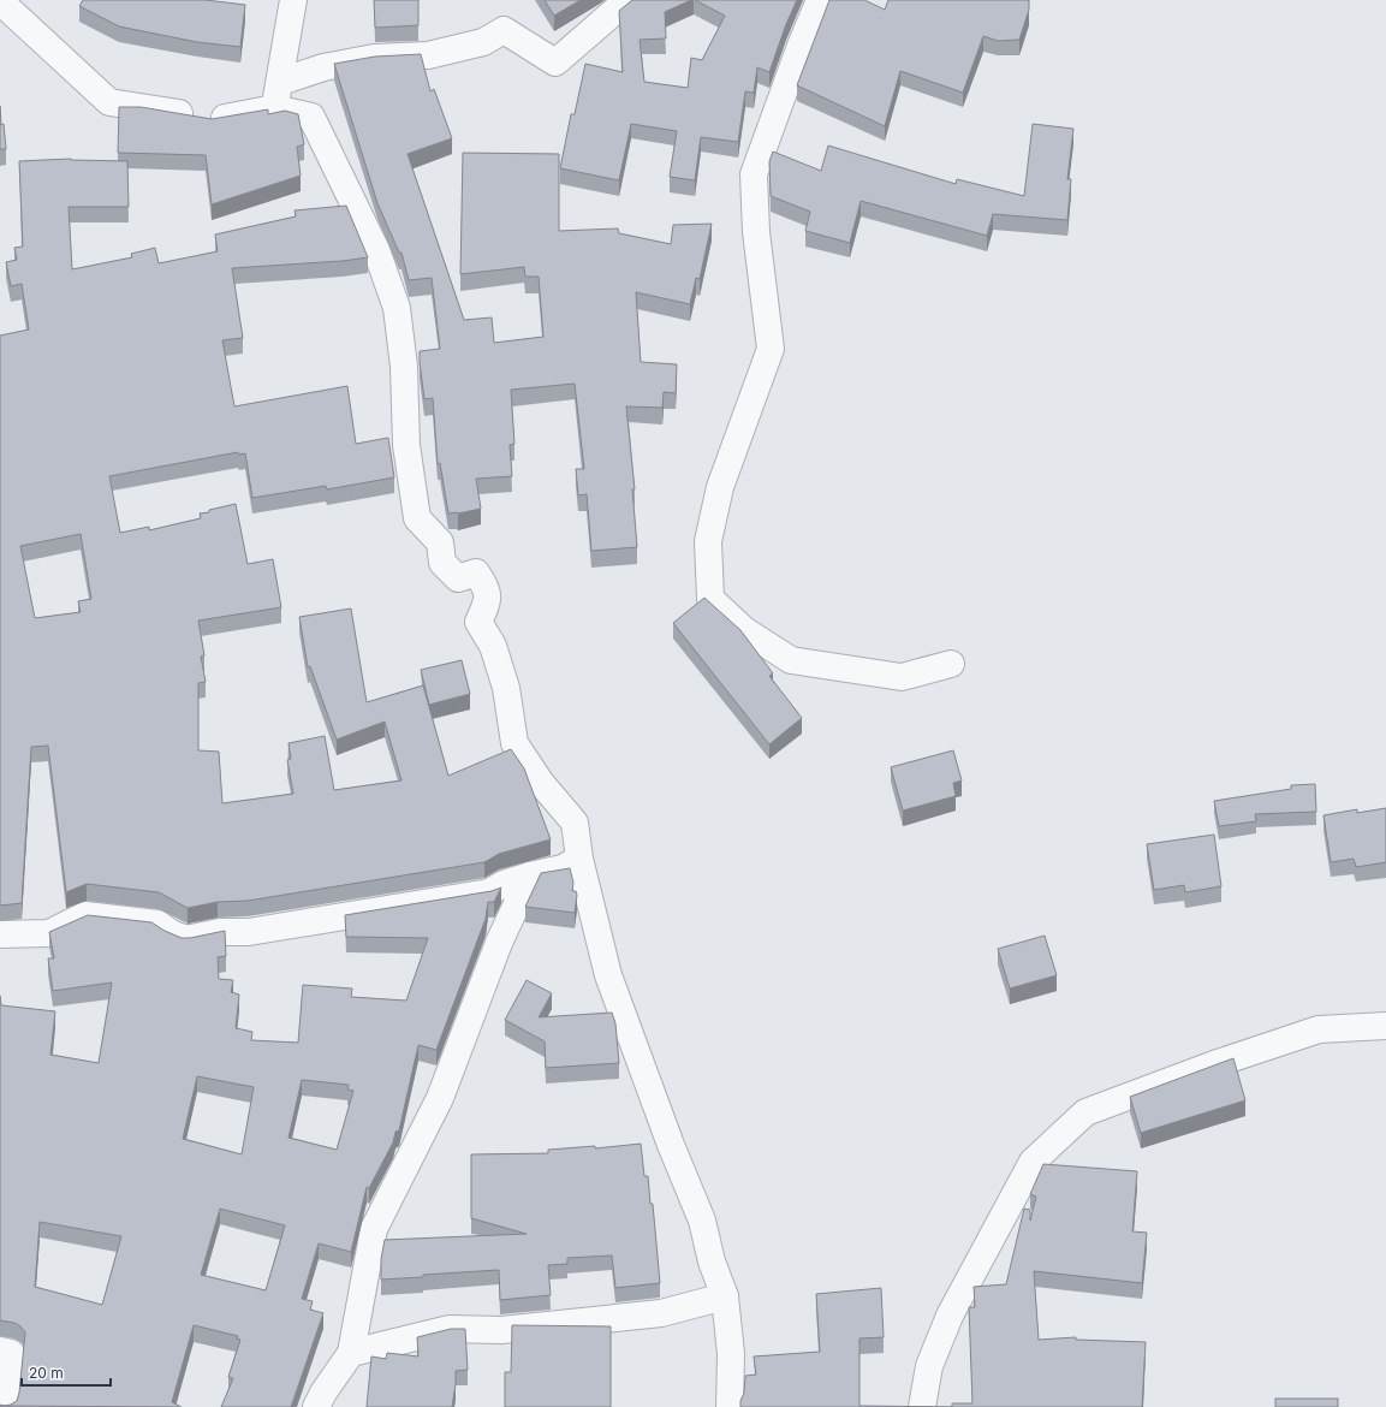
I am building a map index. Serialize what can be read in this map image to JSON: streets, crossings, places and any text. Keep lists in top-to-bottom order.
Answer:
{
  "scale_bar": "20 m"
}
